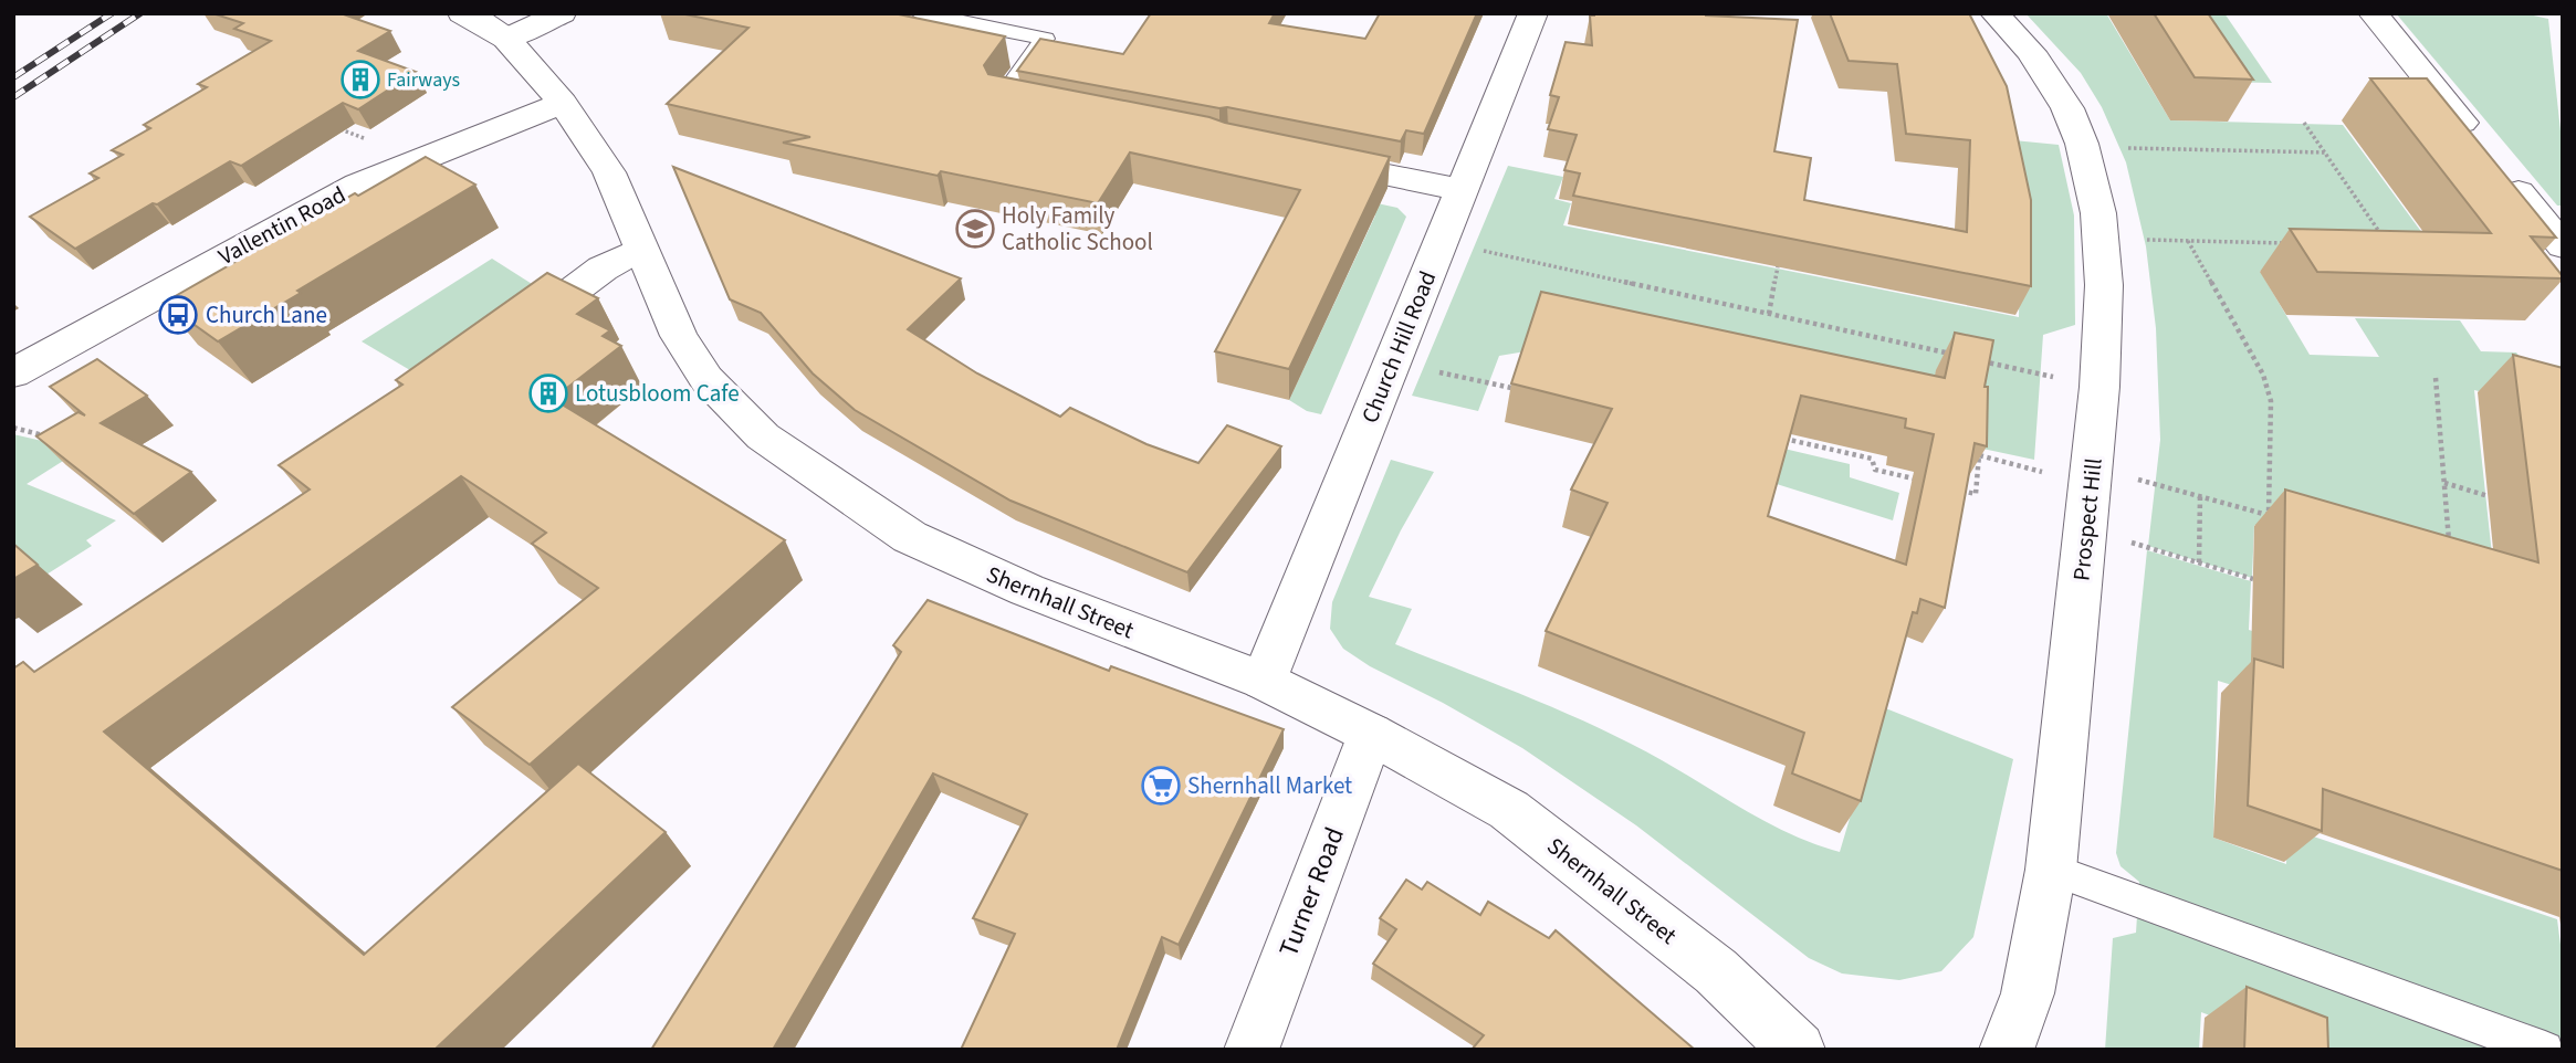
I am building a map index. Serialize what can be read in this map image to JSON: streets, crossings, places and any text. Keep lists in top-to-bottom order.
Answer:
{
  "streets": {
    "street": [
      "Vallentin Road",
      "Church Hill Road",
      "Prospect Hill",
      "Shernhall Street",
      "Turner Road"
    ]
  },
  "crossings": [
    ["Vallentin Road", "Shernhall Street"],
    ["Church Hill Road", "Shernhall Street"],
    ["Shernhall Street", "Turner Road"]
  ],
  "places": {
    "building": ["Fairways", "Lotusbloom Cafe"],
    "school or university": ["Holy Family Catholic School"],
    "bus stop": ["Church Lane"],
    "supermarket": ["Shernhall Market"]
  }
}
